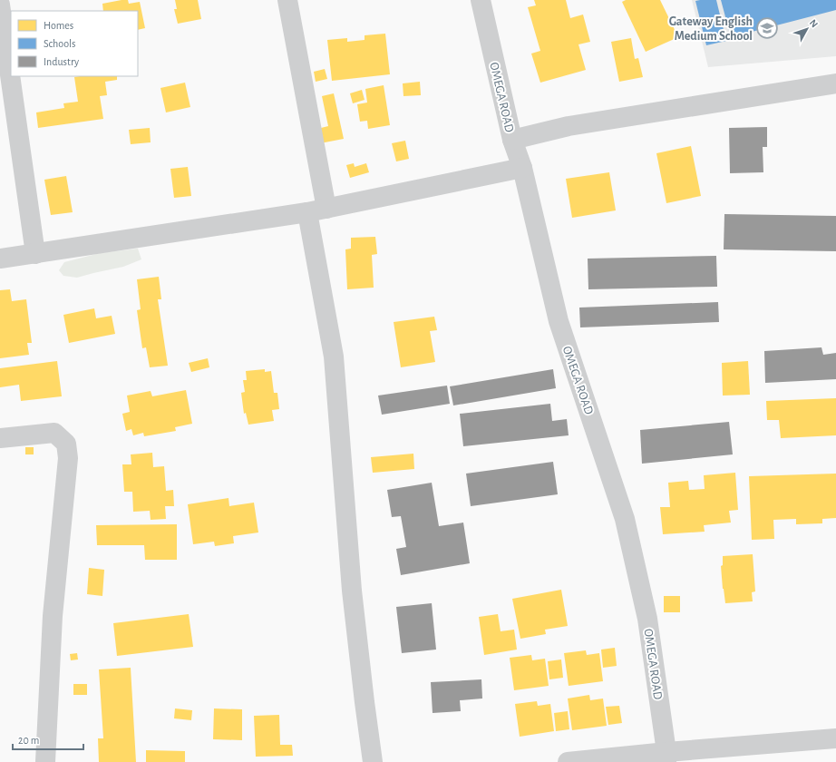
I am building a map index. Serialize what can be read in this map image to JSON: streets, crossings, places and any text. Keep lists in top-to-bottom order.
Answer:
{
  "streets": {
    "street": ["OMEGA ROAD"]
  },
  "places": {
    "school or university": ["Gateway English Medium School"]
  },
  "legend": ["Homes", "Schools", "Industry"],
  "scale_bar": "20 m",
  "north": "top right"
}
